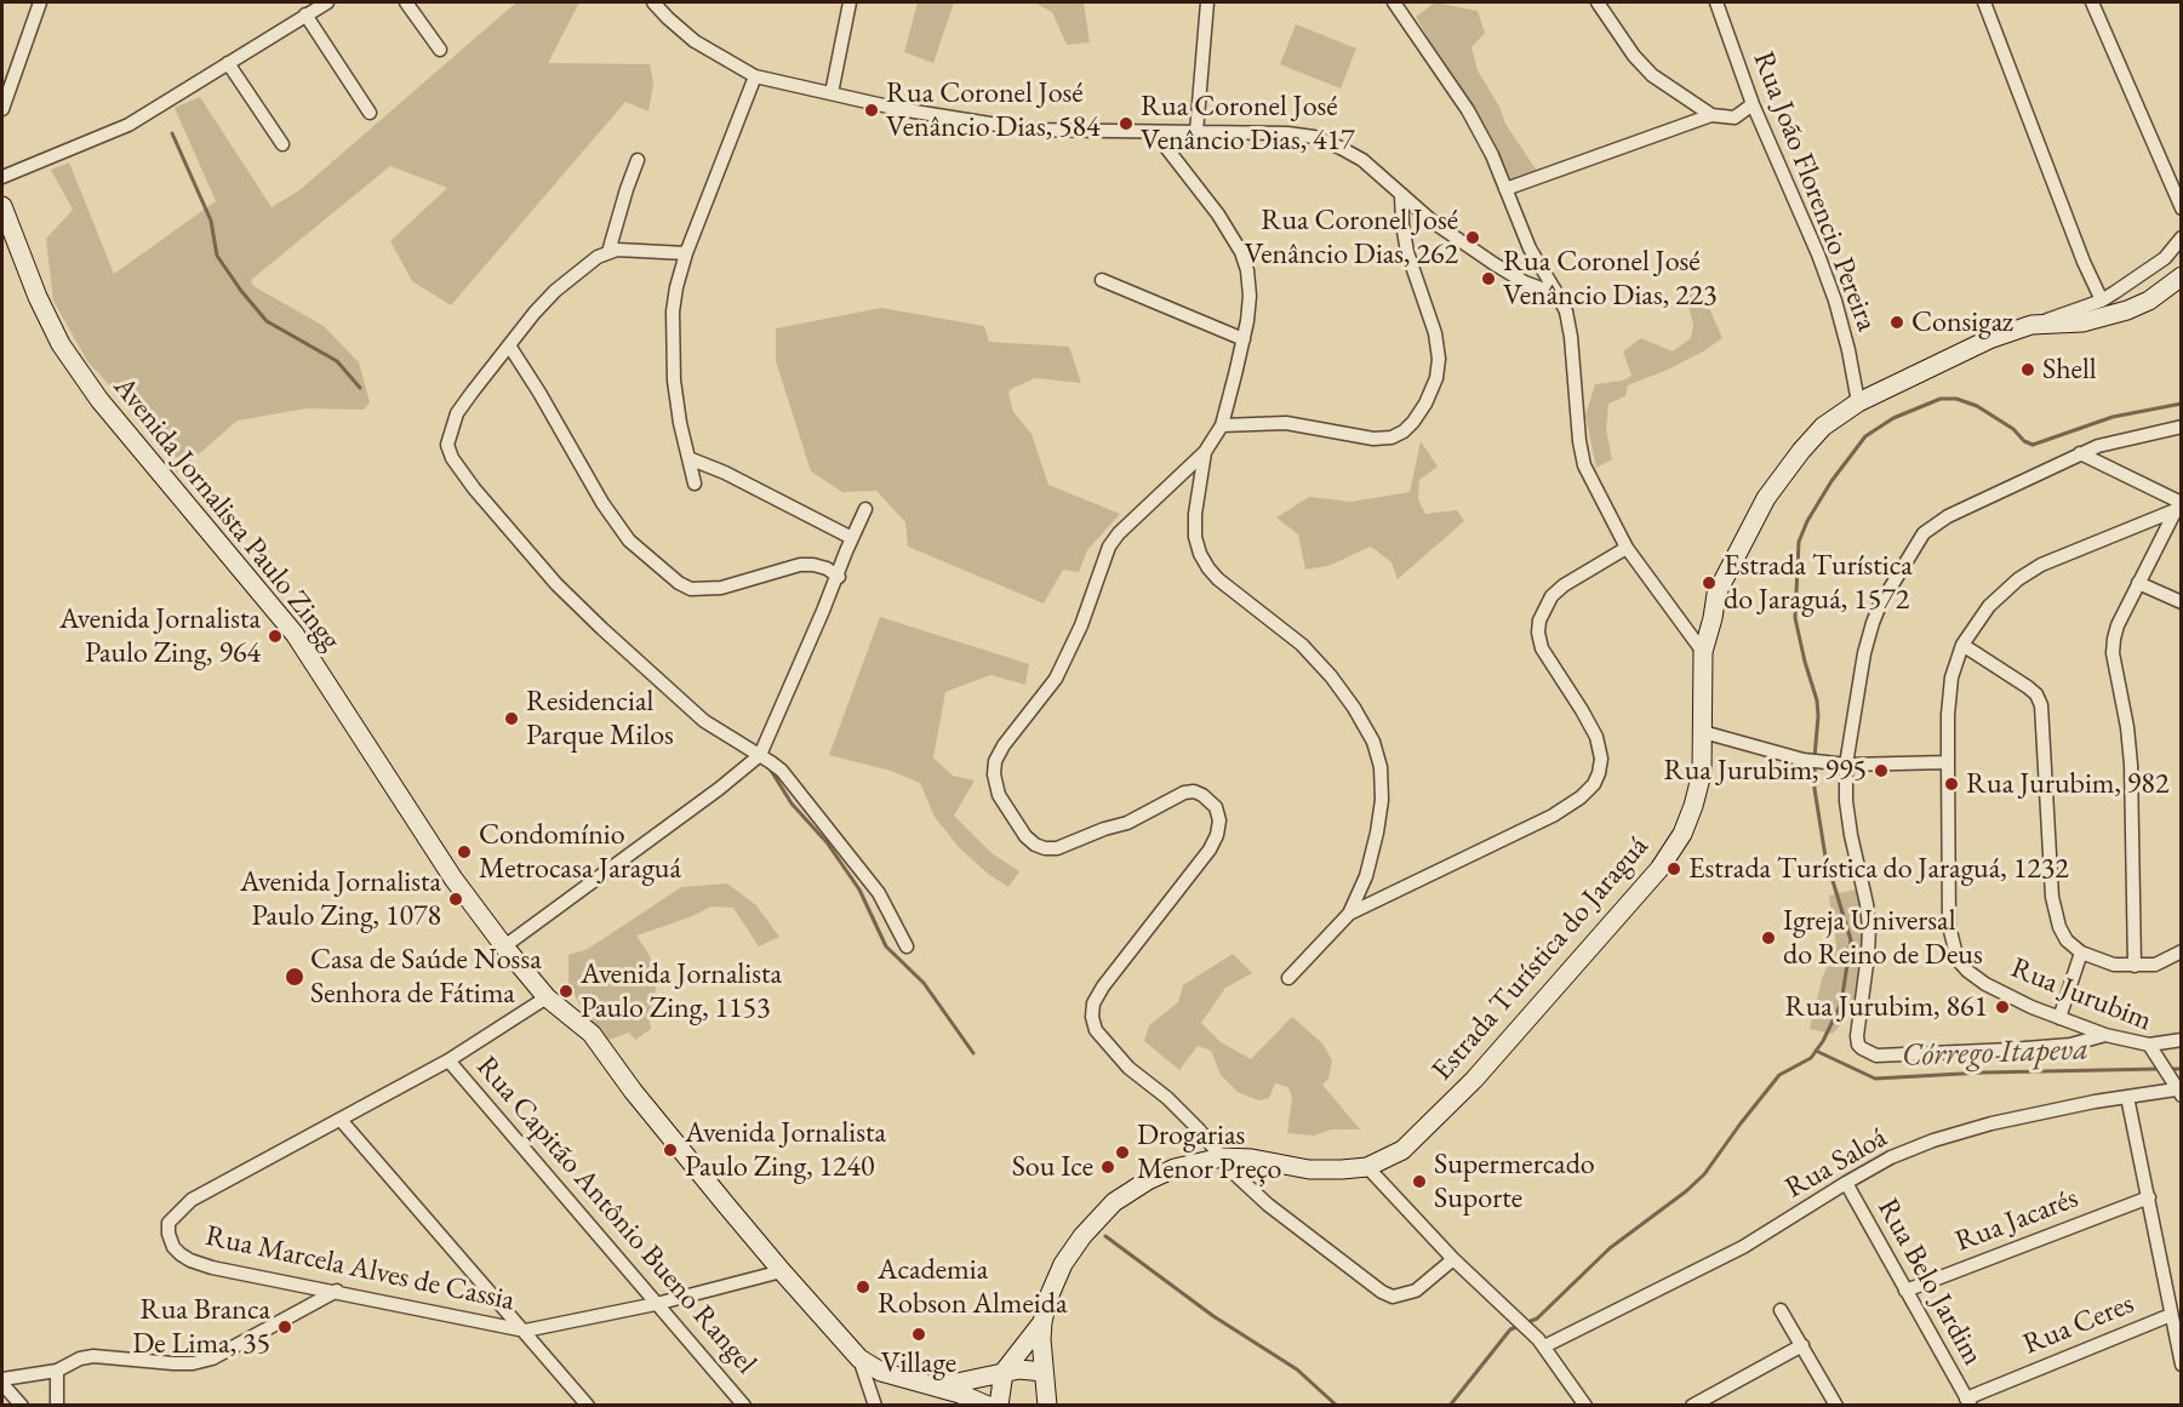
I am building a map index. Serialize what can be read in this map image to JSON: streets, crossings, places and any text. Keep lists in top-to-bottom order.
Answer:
{
  "streets": {
    "main road": ["Avenida Jornalista Paulo Zingg", "Estrada Turística do Jaraguá"],
    "street": [
      "Rua João Florencio Pereira",
      "Rua Jurubim",
      "Rua Saloá",
      "Rua Capitão Antônio Bueno Rangel",
      "Rua Jacarés",
      "Rua Marcela Alves de Cassia",
      "Rua Belo Jardim",
      "Rua Ceres"
    ]
  },
  "crossings": [
    ["Rua João Florencio Pereira", "Estrada Turística do Jaraguá"],
    ["Avenida Jornalista Paulo Zingg", "Estrada Turística do Jaraguá"],
    ["Avenida Jornalista Paulo Zingg", "Rua Marcela Alves de Cassia"],
    ["Rua Jurubim", "Rua Saloá"],
    ["Rua Saloá", "Rua Belo Jardim"],
    ["Rua Capitão Antônio Bueno Rangel", "Rua Marcela Alves de Cassia"],
    ["Rua Jacarés", "Rua Belo Jardim"],
    ["Rua Belo Jardim", "Rua Ceres"]
  ],
  "water": ["Córrego Itapeva"],
  "places": [
    "Rua Coronel José Venâncio Dias, 584",
    "Rua Coronel José Venâncio Dias, 417",
    "Rua Coronel José Venâncio Dias, 262",
    "Rua Coronel José Venâncio Dias, 223",
    "Consigaz",
    "Shell",
    "Estrada Turística do Jaraguá, 1572",
    "Avenida Jornalista Paulo Zing, 964",
    "Residencial Parque Milos",
    "Rua Jurubim, 995",
    "Rua Jurubim, 982",
    "Condomínio Metrocasa Jaraguá",
    "Estrada Turística do Jaraguá, 1232",
    "Avenida Jornalista Paulo Zing, 1078",
    "Igreja Universal do Reino de Deus",
    "Casa de Saúde Nossa Senhora de Fátima",
    "Avenida Jornalista Paulo Zing, 1153",
    "Rua Jurubim, 861",
    "Avenida Jornalista Paulo Zing, 1240",
    "Drogarias Menor Preço",
    "Sou Ice",
    "Supermercado Suporte",
    "Academia Robson Almeida",
    "Rua Branca De Lima, 35",
    "Village"
  ]
}
